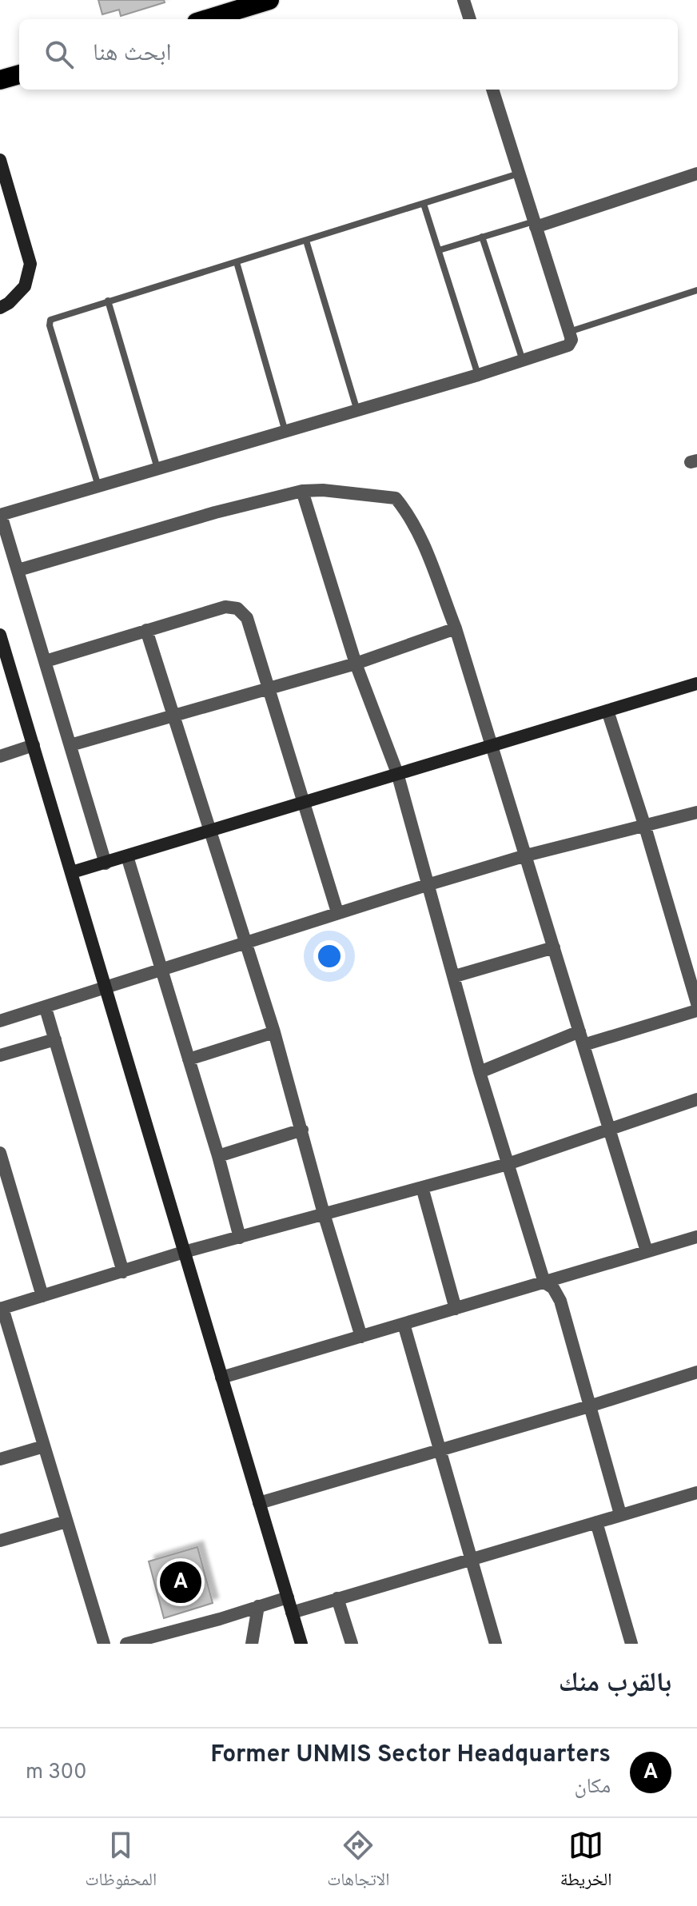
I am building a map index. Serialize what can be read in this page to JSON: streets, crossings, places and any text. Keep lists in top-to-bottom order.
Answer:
{
  "page": {
    "search": "ابحث هنا",
    "pins": "A",
    "heading": "بالقرب منك",
    "list": [
      {
        "mark": "A",
        "name": "Former UNMIS Sector Headquarters",
        "note": "مكان",
        "value": "300 m"
      }
    ],
    "nav": ["الخريطة", "الاتجاهات", "المحفوظات"]
  }
}
